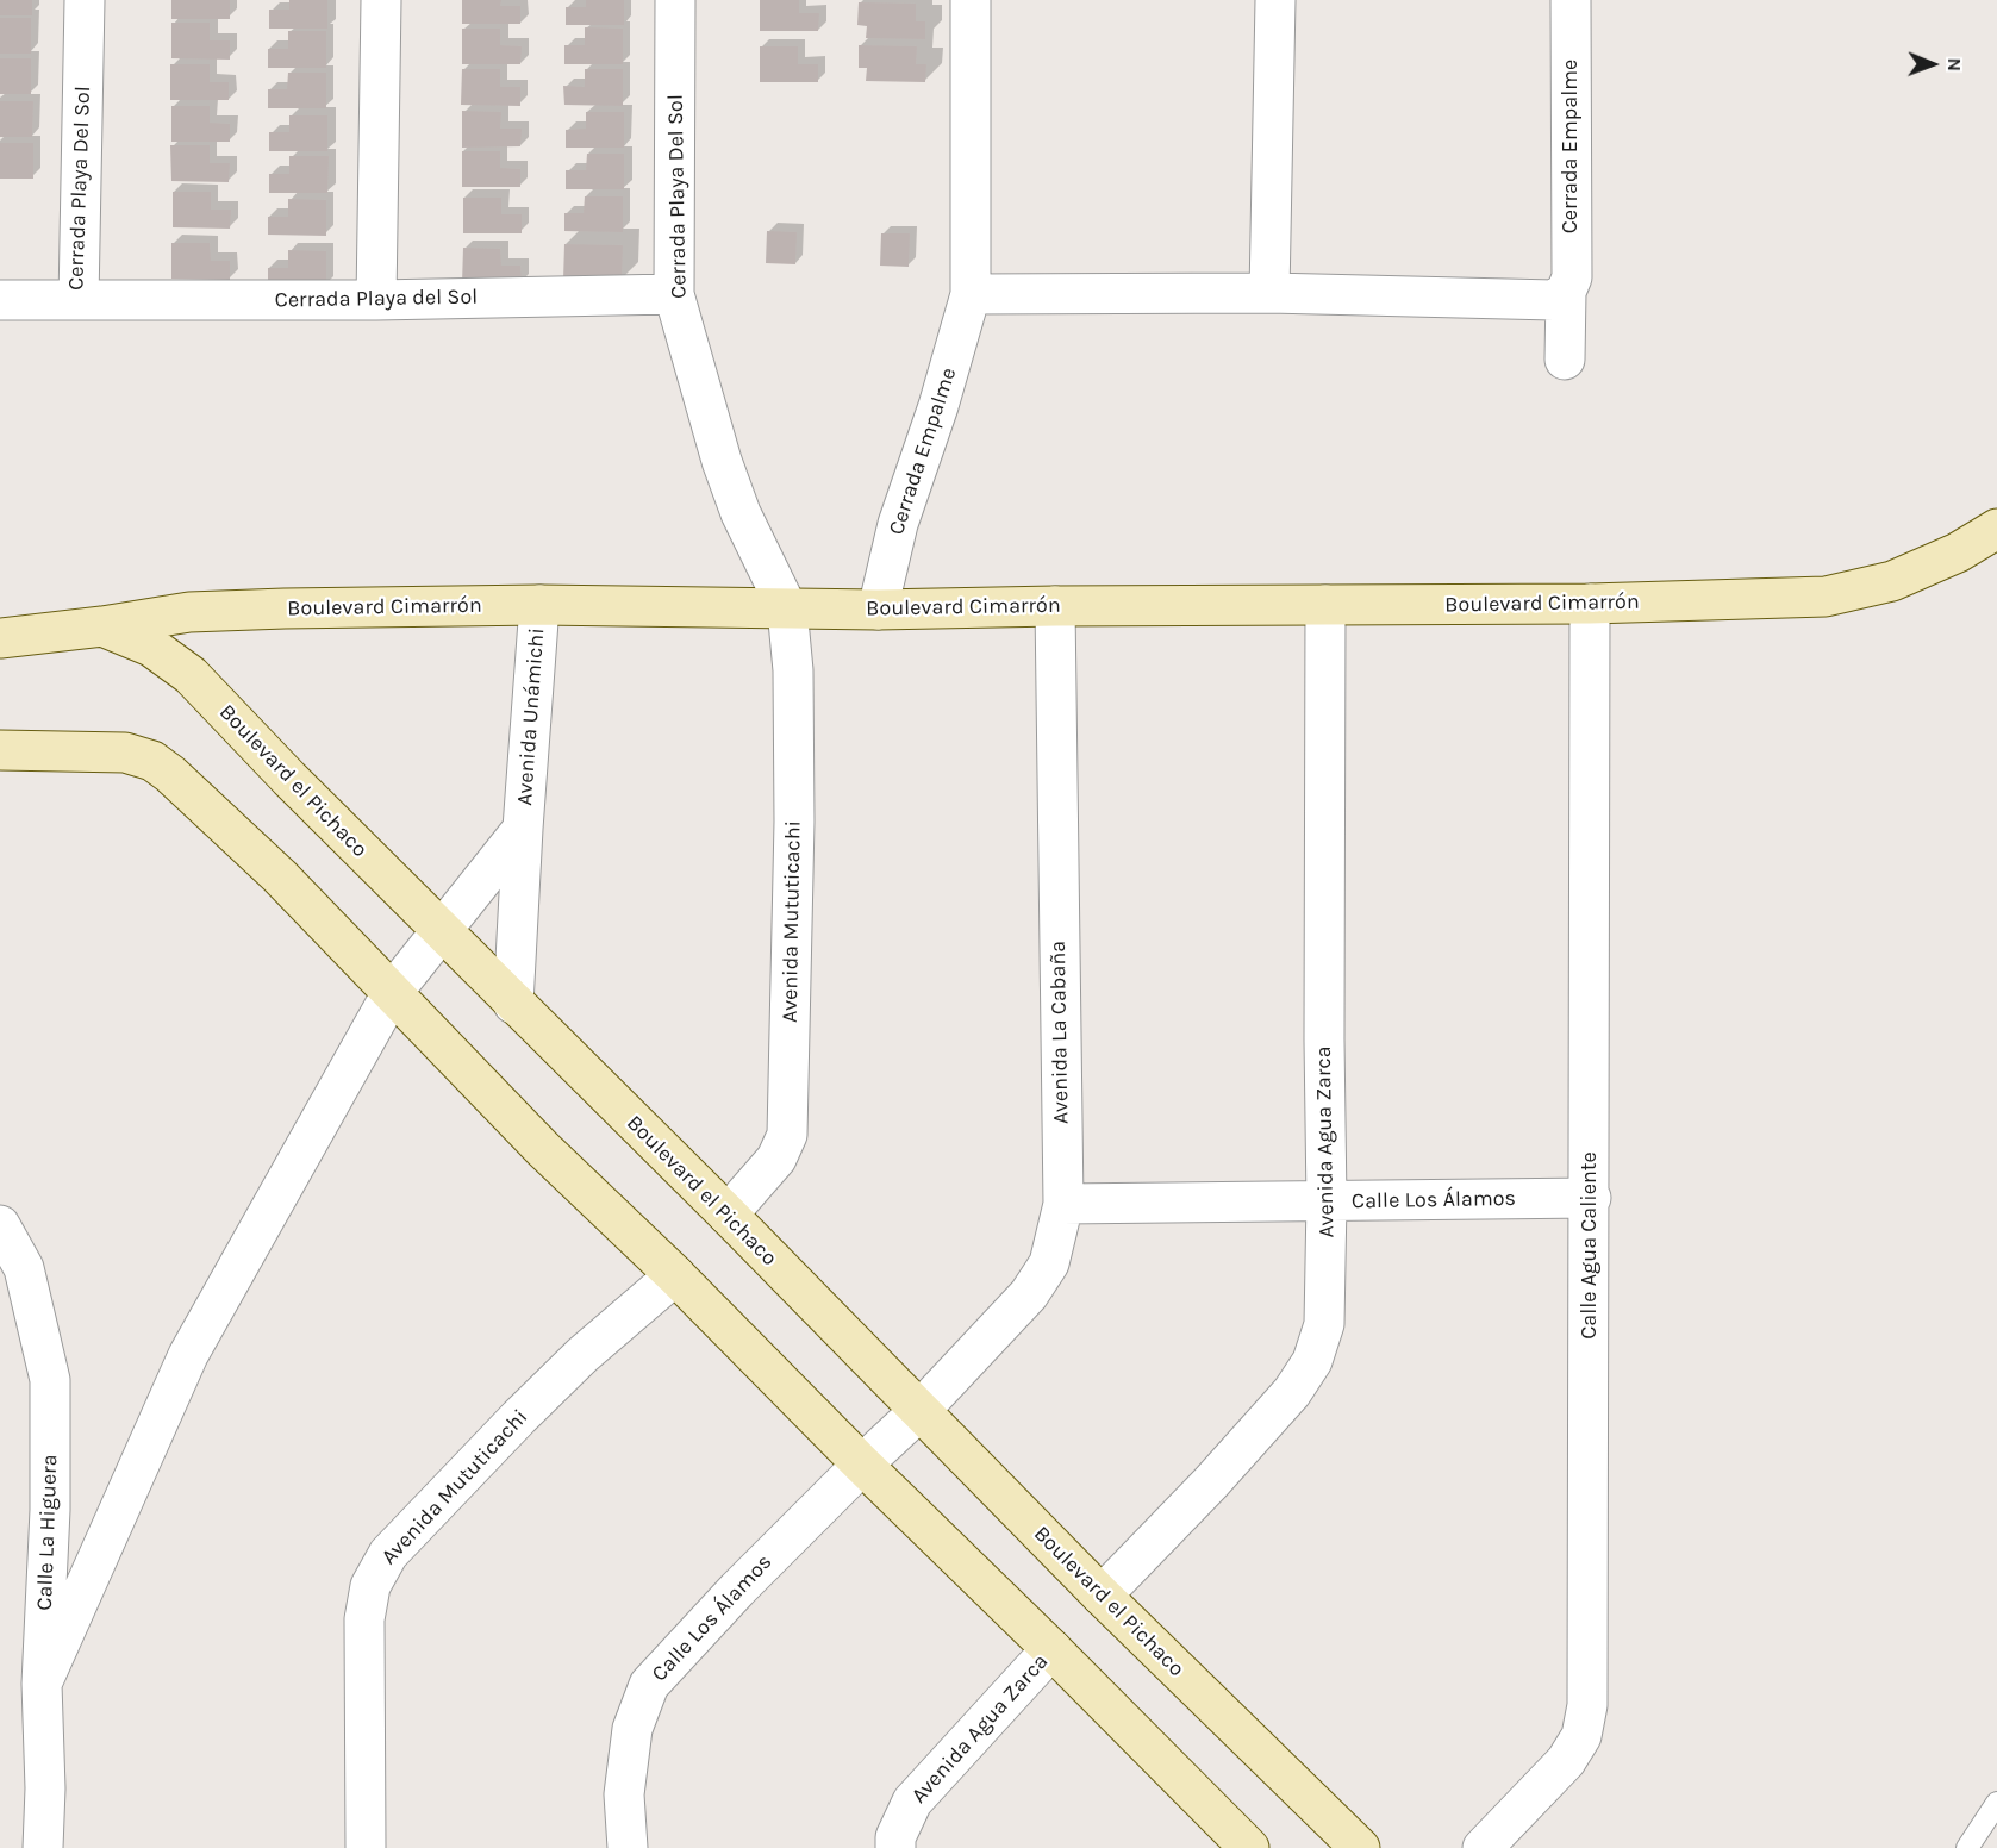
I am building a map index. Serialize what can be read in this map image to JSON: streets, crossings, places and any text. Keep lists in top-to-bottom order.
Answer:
{
  "streets": {
    "street": [
      "Cerrada Empalme",
      "Cerrada Playa Del Sol",
      "Cerrada Playa del Sol",
      "Boulevard Cimarrón",
      "Avenida Unámichi",
      "Boulevard el Pichaco",
      "Avenida Mututicachi",
      "Avenida La Cabaña",
      "Avenida Agua Zarca",
      "Calle Los Álamos",
      "Calle Agua Caliente",
      "Calle La Higuera"
    ]
  },
  "crossings": [
    ["Cerrada Empalme", "Boulevard Cimarrón"],
    ["Cerrada Playa Del Sol", "Cerrada Playa del Sol"],
    ["Cerrada Playa Del Sol", "Boulevard Cimarrón"],
    ["Cerrada Playa Del Sol", "Avenida Mututicachi"],
    ["Boulevard Cimarrón", "Avenida Unámichi"],
    ["Boulevard Cimarrón", "Boulevard el Pichaco"],
    ["Boulevard Cimarrón", "Avenida Mututicachi"],
    ["Boulevard Cimarrón", "Avenida La Cabaña"],
    ["Boulevard Cimarrón", "Avenida Agua Zarca"],
    ["Boulevard Cimarrón", "Calle Agua Caliente"],
    ["Avenida Unámichi", "Boulevard el Pichaco"],
    ["Avenida Unámichi", "Calle La Higuera"],
    ["Boulevard el Pichaco", "Avenida Mututicachi"],
    ["Boulevard el Pichaco", "Avenida La Cabaña"],
    ["Boulevard el Pichaco", "Avenida Agua Zarca"],
    ["Boulevard el Pichaco", "Calle Los Álamos"],
    ["Avenida La Cabaña", "Calle Los Álamos"],
    ["Avenida Agua Zarca", "Calle Los Álamos"],
    ["Calle Los Álamos", "Calle Agua Caliente"]
  ],
  "north": "right"
}
